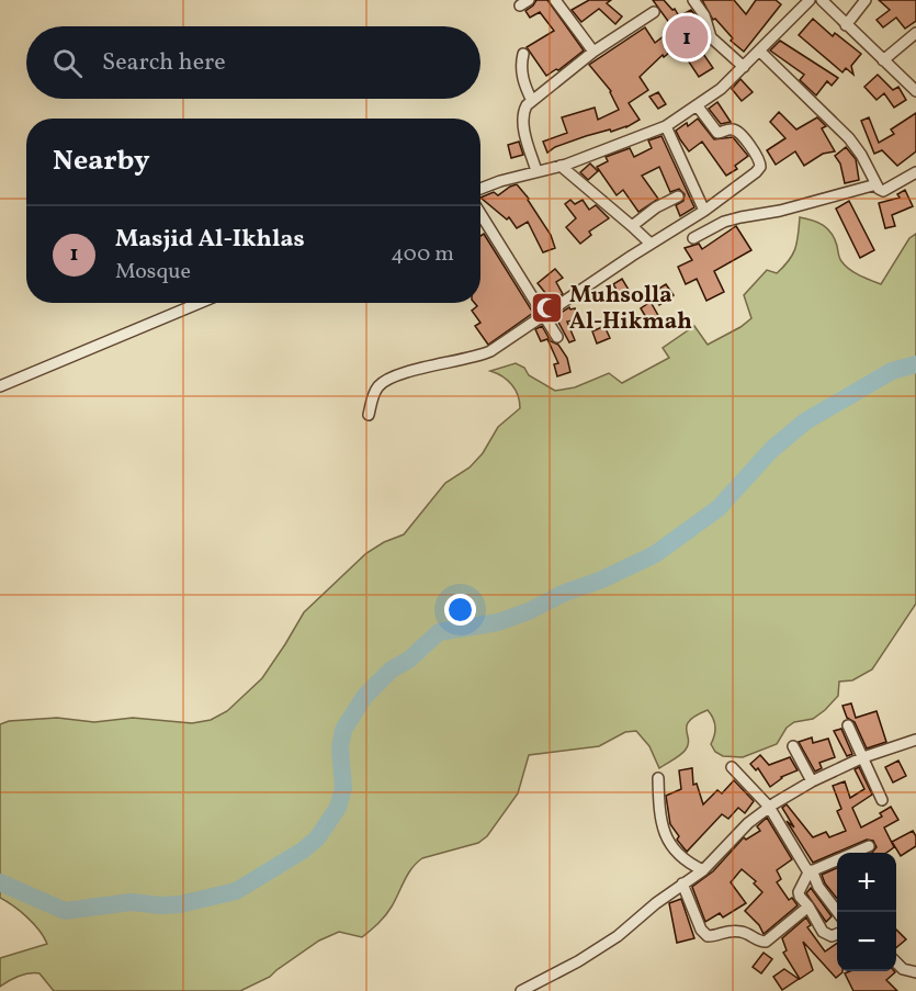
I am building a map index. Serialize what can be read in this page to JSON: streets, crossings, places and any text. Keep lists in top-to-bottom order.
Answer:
{
  "places": {
    "mosque": ["Muhsolla Al-Hikmah"]
  },
  "page": {
    "pins": "1",
    "search": "Search here",
    "heading": "Nearby",
    "list": [
      {
        "mark": "1",
        "name": "Masjid Al-Ikhlas",
        "note": "Mosque",
        "value": "400 m"
      }
    ],
    "map_buttons": ["+", "−"]
  }
}
